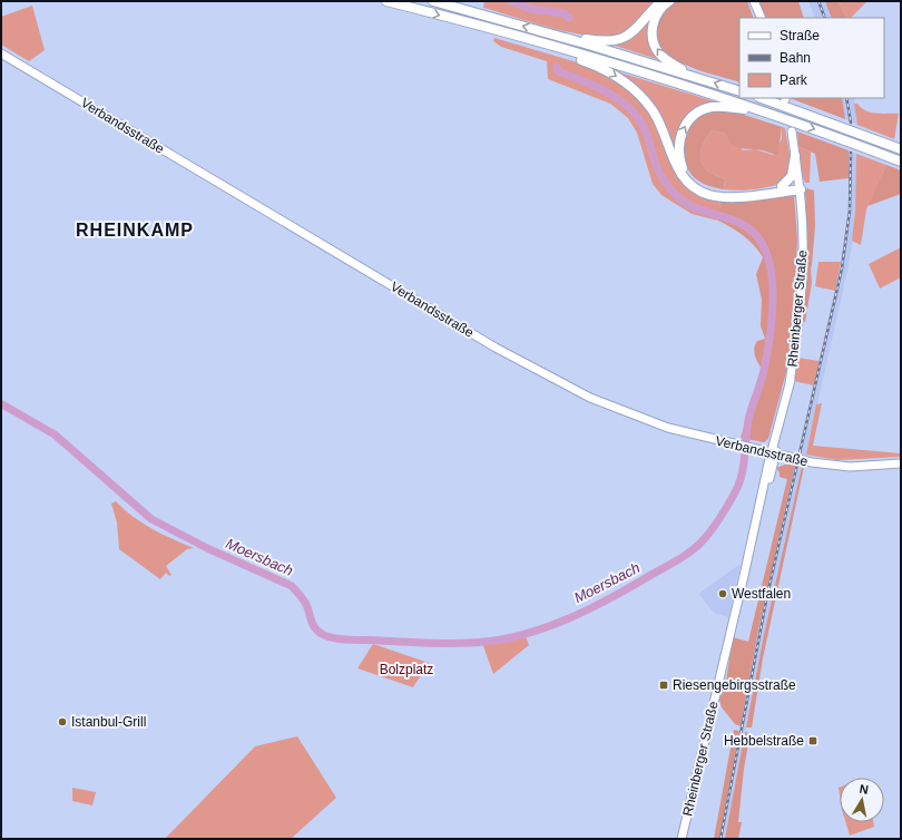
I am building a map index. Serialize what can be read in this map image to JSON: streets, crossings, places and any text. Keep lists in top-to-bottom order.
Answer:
{
  "streets": {
    "main road": ["Verbandsstraße", "Rheinberger Straße"]
  },
  "crossings": [
    ["Verbandsstraße", "Rheinberger Straße"]
  ],
  "districts": ["RHEINKAMP"],
  "water": ["Moersbach"],
  "parks": ["Bolzplatz"],
  "places": {
    "other": ["Westfalen", "Istanbul-Grill"],
    "transit": ["Riesengebirgsstraße", "Hebbelstraße"]
  },
  "legend": ["Straße", "Bahn", "Park"],
  "north": "top"
}
